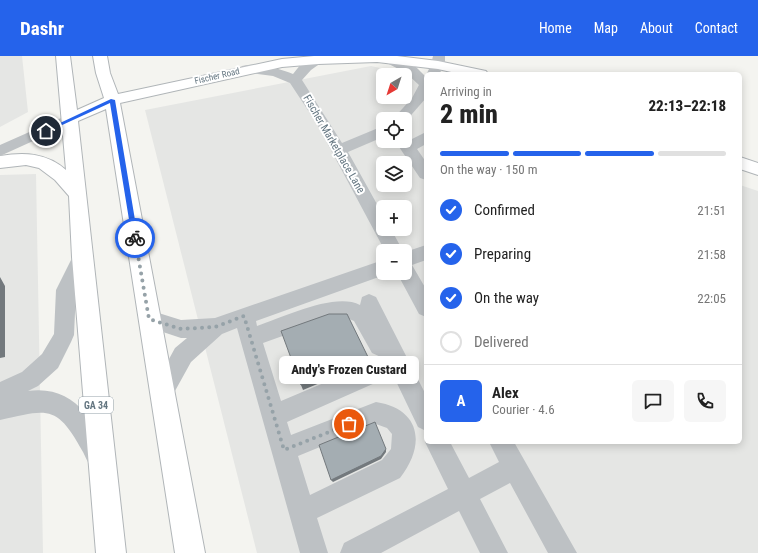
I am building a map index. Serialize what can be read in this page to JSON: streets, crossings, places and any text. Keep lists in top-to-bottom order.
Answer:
{
  "streets": {
    "main road": ["Fischer Road", "GA 34"],
    "street": ["Fischer Marketplace Lane"]
  },
  "crossings": [
    ["Fischer Road", "GA 34"]
  ],
  "places": ["Andy's Frozen Custard"],
  "north": "bottom left",
  "page": {
    "header": "Dashr",
    "nav": [
      "Home",
      "Map",
      "About",
      "Contact"
    ],
    "map_buttons": ["+", "−"],
    "heading": ["2 min", "Arriving in", "22:13–22:18"],
    "panel": ["Alex", "Courier · 4.6"],
    "bar": "On the way · 150 m",
    "list": [
      ["Confirmed", "21:51"],
      ["Preparing", "21:58"],
      ["On the way", "22:05"],
      "Delivered"
    ],
    "bubble": "Andy's Frozen Custard",
    "round": "A"
  }
}
